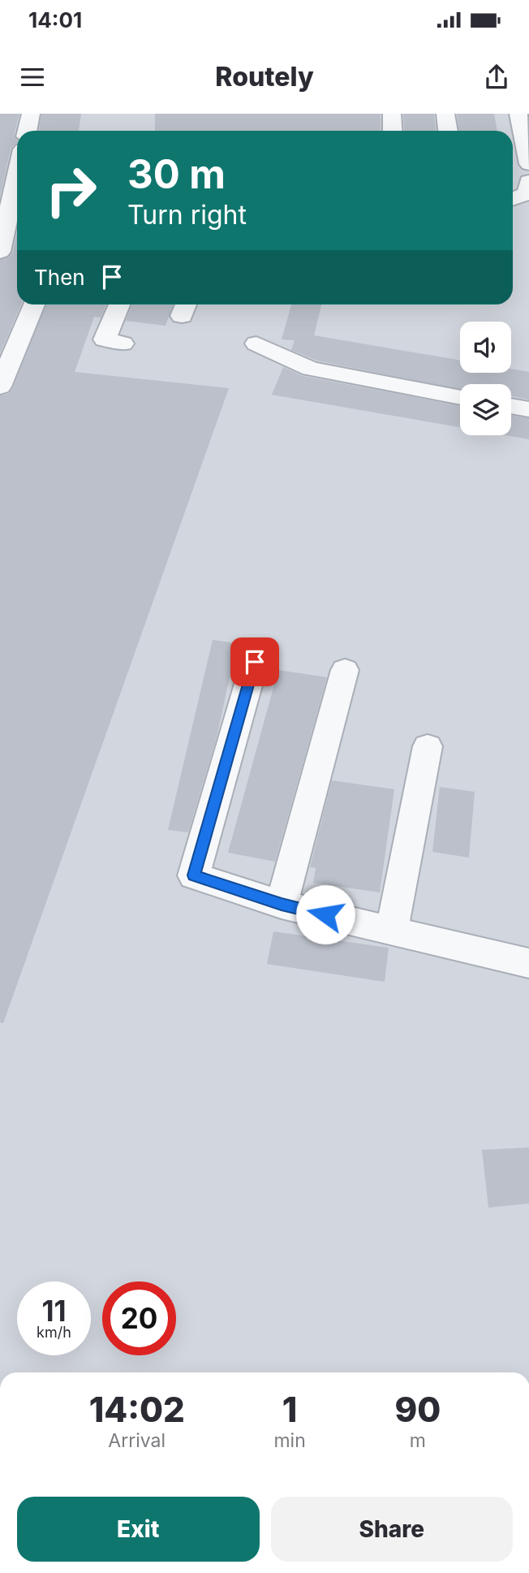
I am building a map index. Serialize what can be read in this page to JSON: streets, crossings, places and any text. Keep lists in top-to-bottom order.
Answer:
{
  "page": {
    "status": "14:01",
    "header": "Routely",
    "turn": ["30 m", "Turn right"],
    "then": "Then",
    "speed": "11 km/h",
    "limit": "20",
    "eta": [
      "14:02",
      "Arrival",
      "1",
      "min",
      "90",
      "m"
    ],
    "buttons": ["Exit", "Share"]
  }
}
